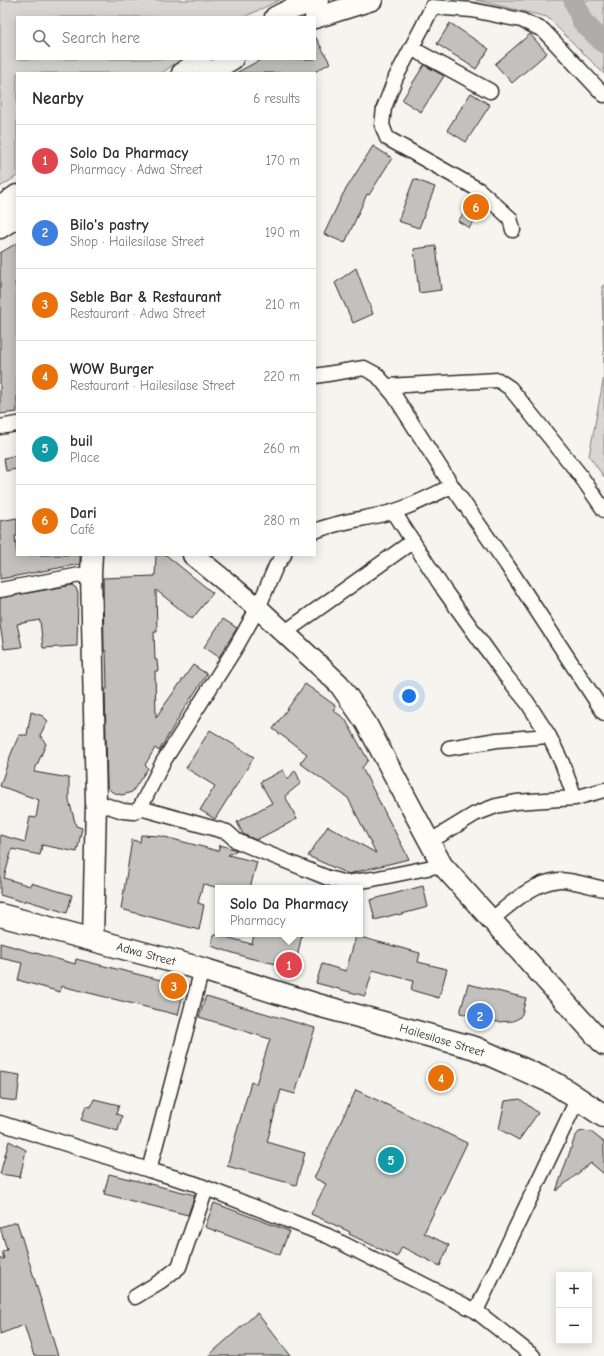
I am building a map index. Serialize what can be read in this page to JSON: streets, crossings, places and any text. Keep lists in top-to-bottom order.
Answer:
{
  "streets": {
    "main road": ["Adwa Street", "Hailesilase Street"]
  },
  "crossings": [
    ["Adwa Street", "Hailesilase Street"]
  ],
  "page": {
    "search": "Search here",
    "heading": ["Nearby", "6 results"],
    "list": [
      {
        "mark": "1",
        "name": "Solo Da Pharmacy",
        "note": "Pharmacy · Adwa Street",
        "value": "170 m"
      },
      {
        "mark": "2",
        "name": "Bilo's pastry",
        "note": "Shop · Hailesilase Street",
        "value": "190 m"
      },
      {
        "mark": "3",
        "name": "Seble Bar & Restaurant",
        "note": "Restaurant · Adwa Street",
        "value": "210 m"
      },
      {
        "mark": "4",
        "name": "WOW Burger",
        "note": "Restaurant · Hailesilase Street",
        "value": "220 m"
      },
      {
        "mark": "5",
        "name": "buil",
        "note": "Place",
        "value": "260 m"
      },
      {
        "mark": "6",
        "name": "Dari",
        "note": "Café",
        "value": "280 m"
      }
    ],
    "pins": [
      "6",
      "1",
      "3",
      "2",
      "4",
      "5"
    ],
    "popup": ["Solo Da Pharmacy", "Pharmacy"],
    "map_buttons": ["+", "−"]
  }
}
